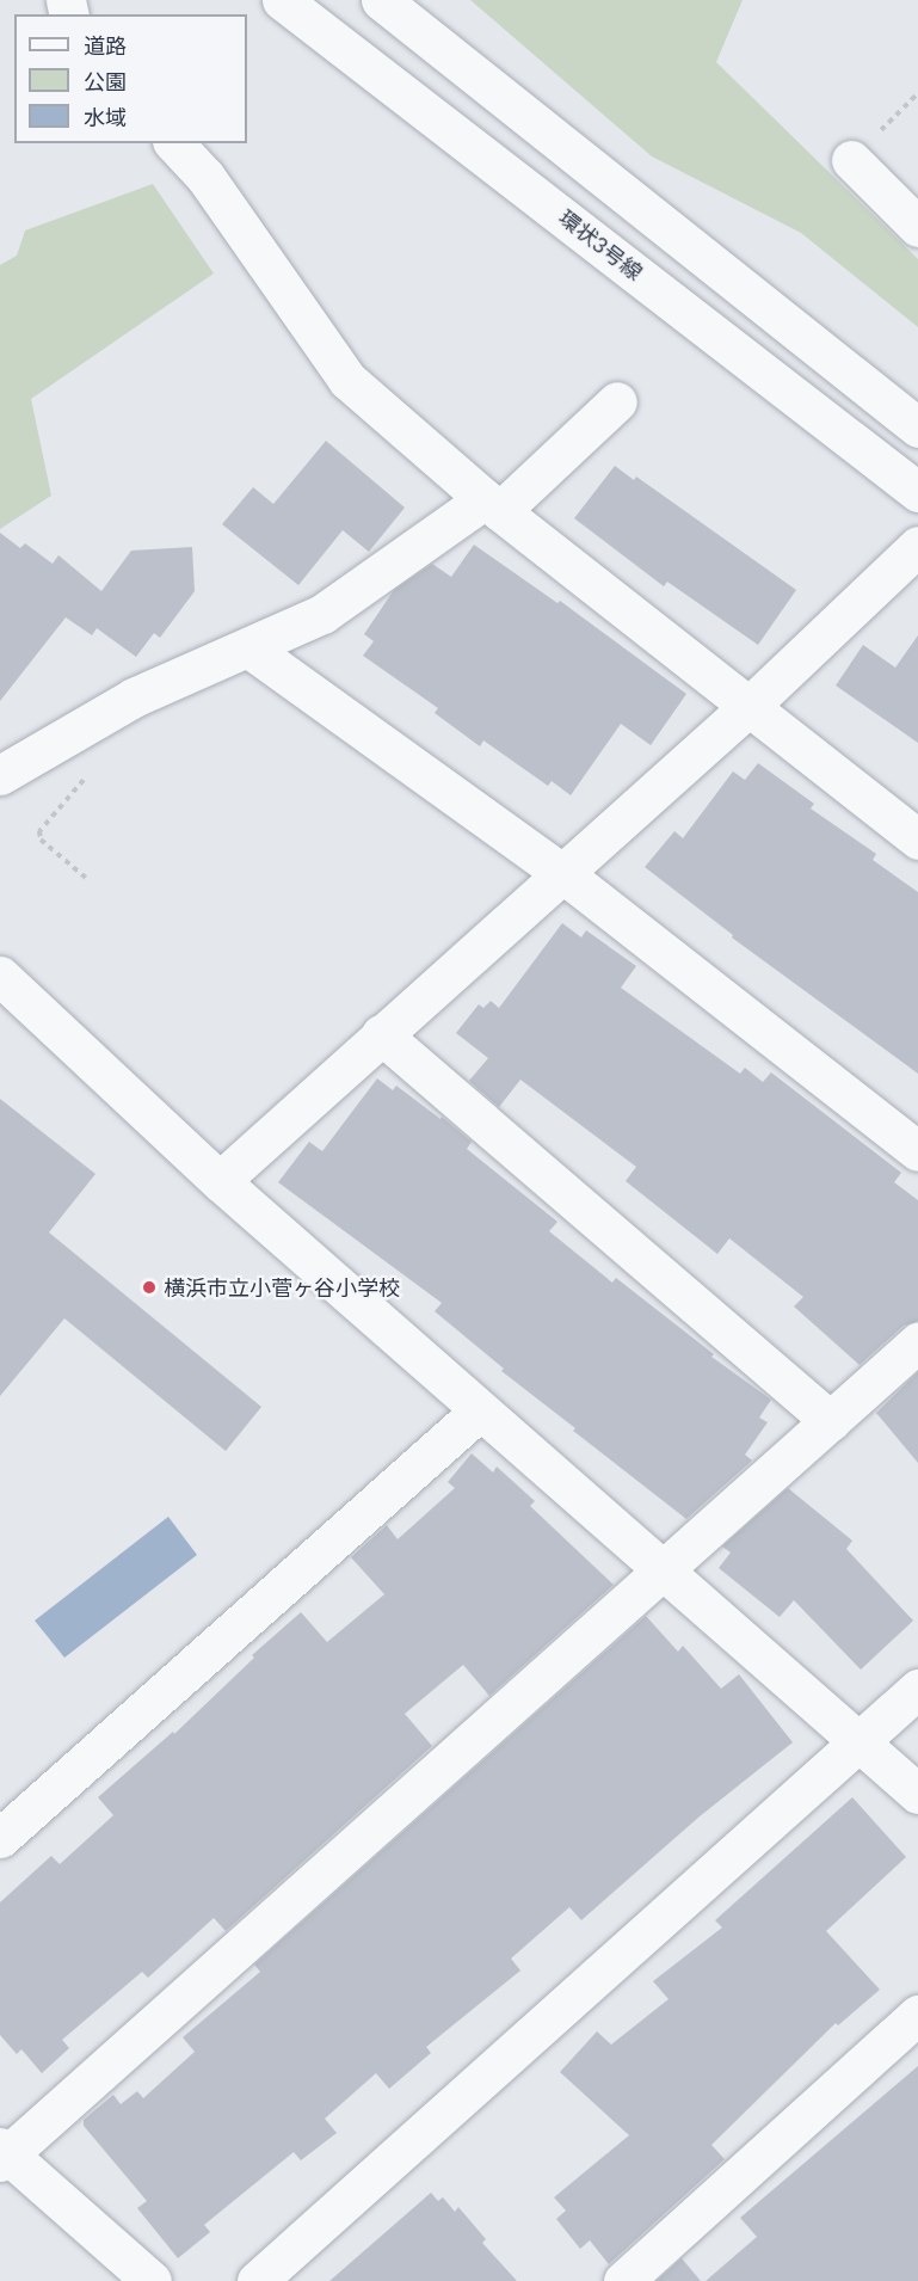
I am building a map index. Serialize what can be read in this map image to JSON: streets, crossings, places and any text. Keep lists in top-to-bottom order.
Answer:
{
  "streets": {
    "street": ["環状3号線"]
  },
  "places": ["横浜市立小菅ヶ谷小学校"],
  "legend": ["道路", "公園", "水域"]
}
